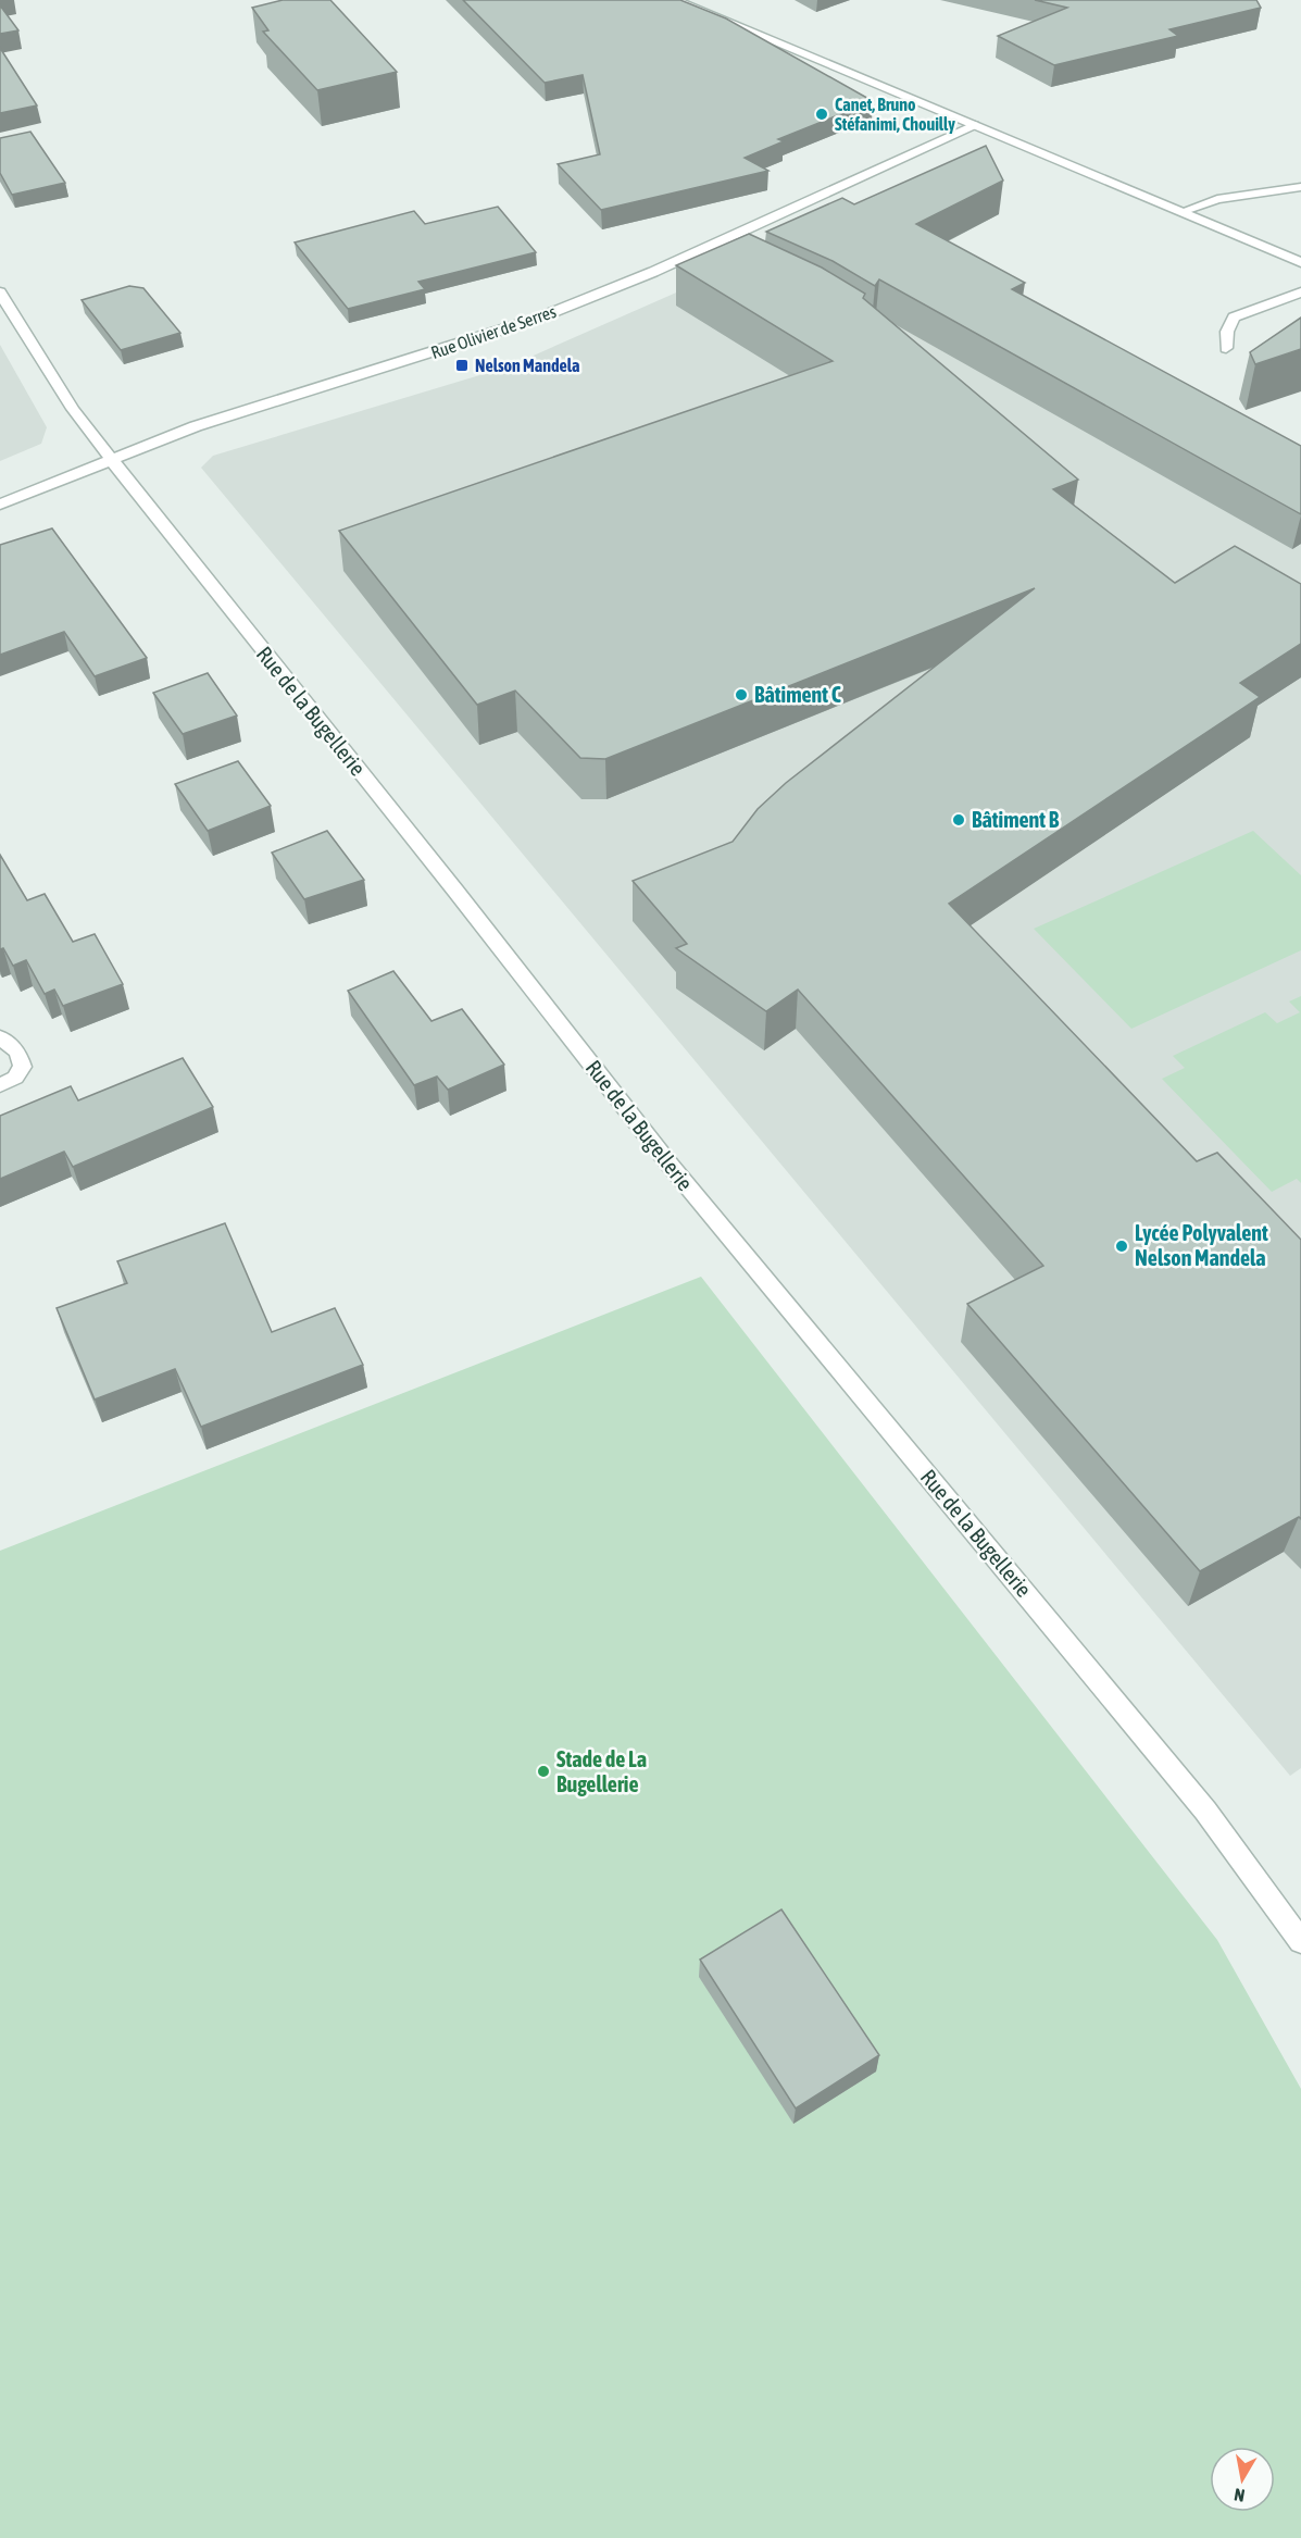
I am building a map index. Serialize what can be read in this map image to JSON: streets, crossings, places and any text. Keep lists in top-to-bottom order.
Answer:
{
  "streets": {
    "street": ["Rue Olivier de Serres", "Rue de la Bugellerie"]
  },
  "crossings": [
    ["Rue Olivier de Serres", "Rue de la Bugellerie"]
  ],
  "places": {
    "other": [
      "Canet, Bruno Stéfanimi, Chouilly",
      "Bâtiment C",
      "Bâtiment B",
      "Lycée Polyvalent Nelson Mandela",
      "Stade de La Bugellerie"
    ],
    "transit": ["Nelson Mandela"]
  },
  "north": "bottom"
}
